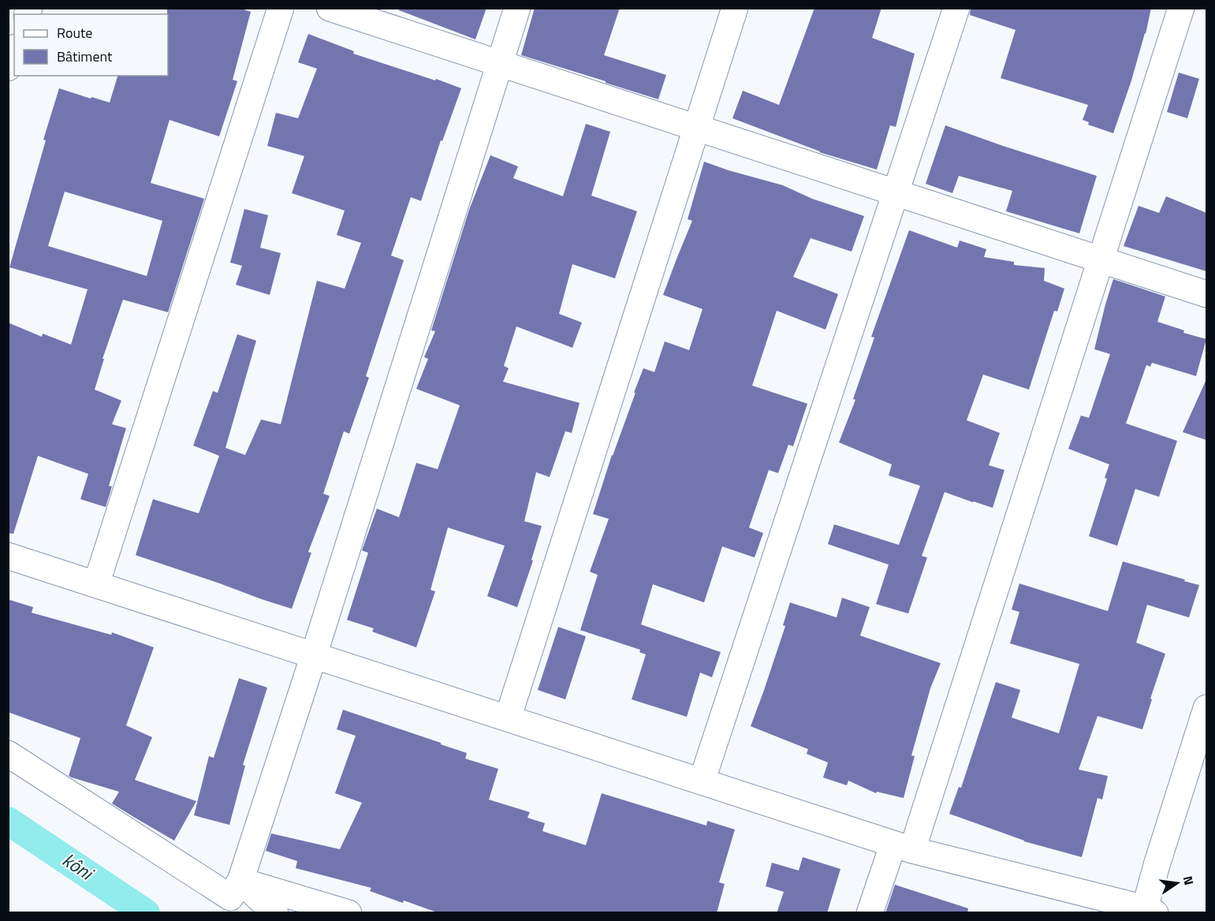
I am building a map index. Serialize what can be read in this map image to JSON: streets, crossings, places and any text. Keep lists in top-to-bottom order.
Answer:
{
  "water": ["kôni"],
  "legend": ["Route", "Bâtiment"],
  "north": "right"
}
